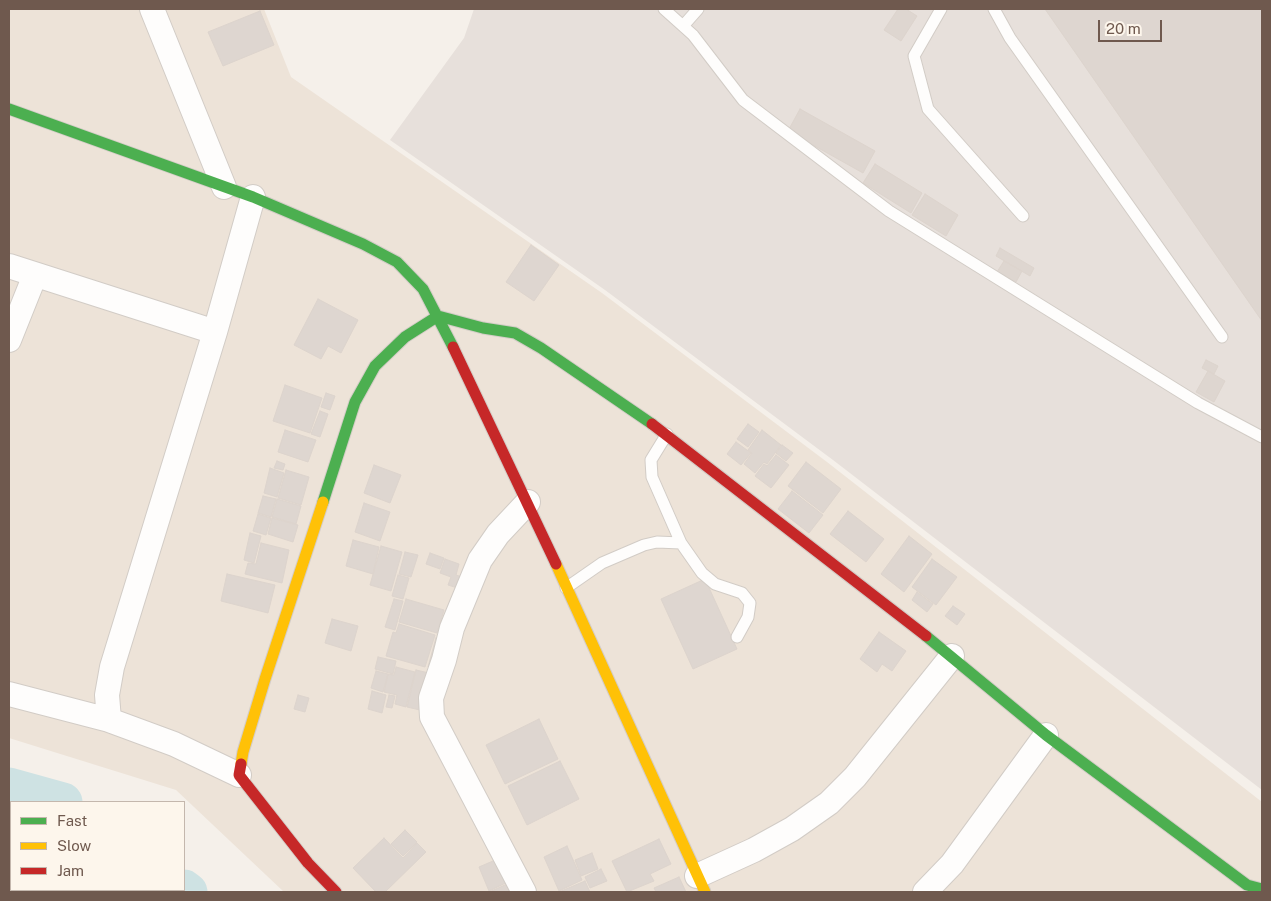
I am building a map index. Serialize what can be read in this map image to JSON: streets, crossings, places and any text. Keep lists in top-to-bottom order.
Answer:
{
  "legend": ["Fast", "Slow", "Jam"],
  "scale_bar": "20 m"
}
